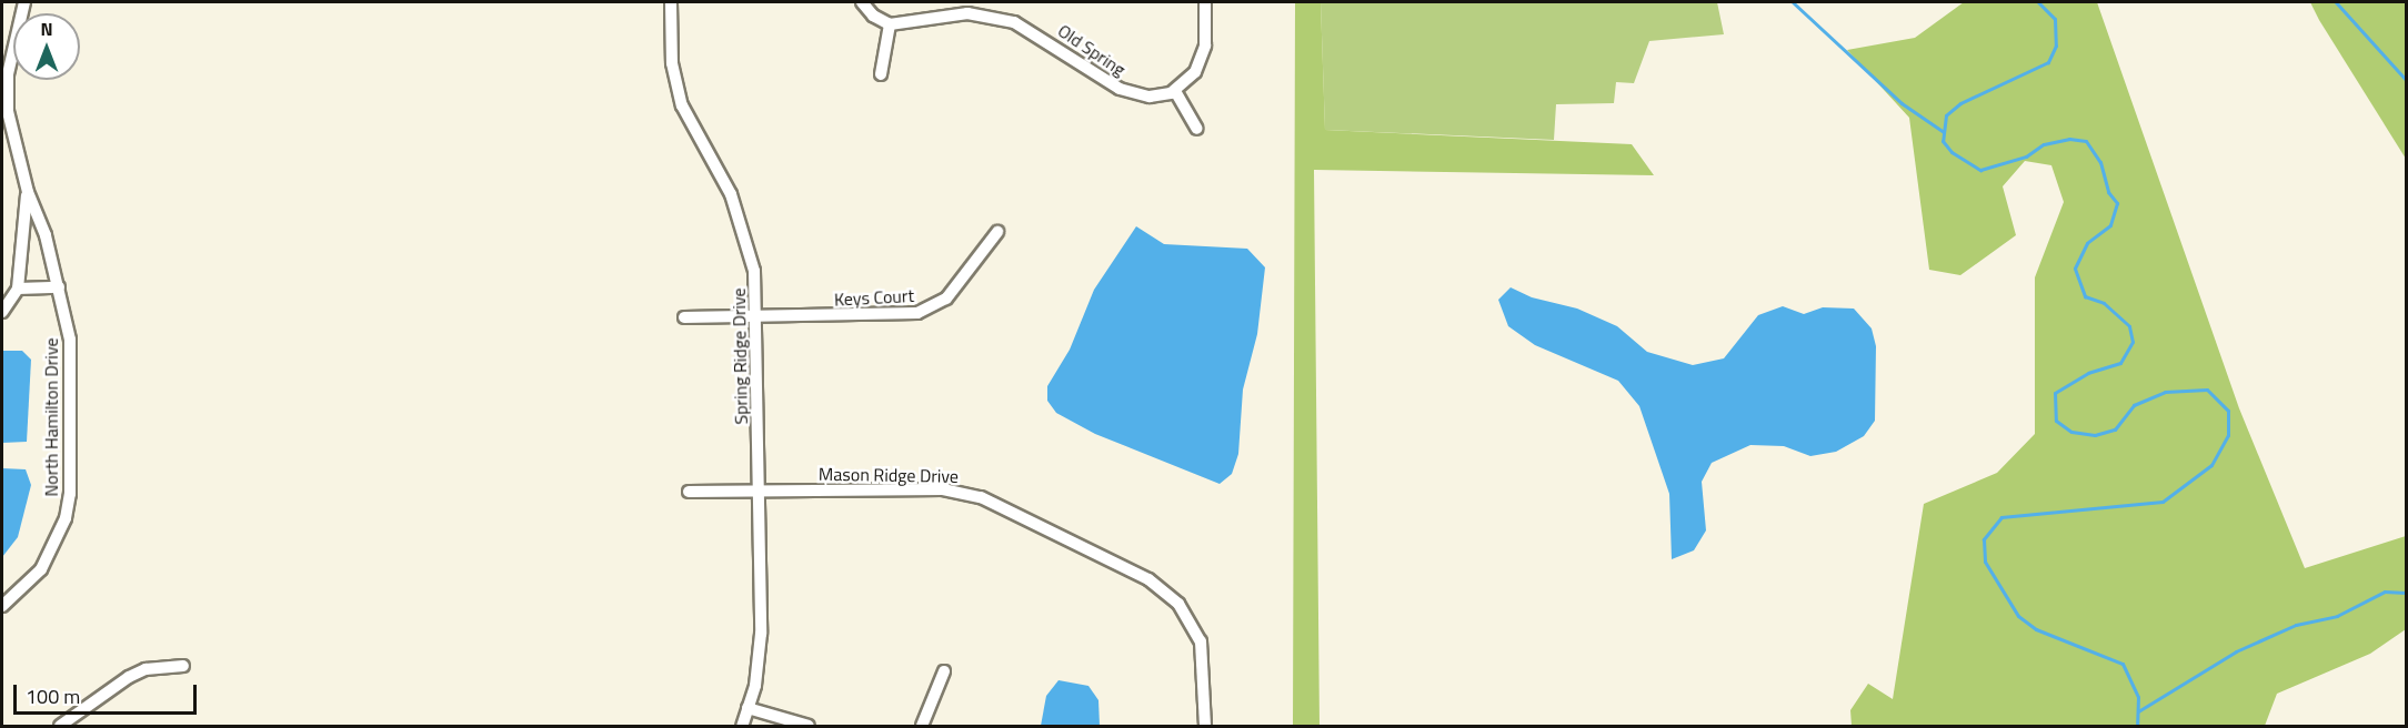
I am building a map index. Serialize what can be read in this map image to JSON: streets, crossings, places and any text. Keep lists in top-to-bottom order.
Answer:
{
  "streets": {
    "street": [
      "Old Spring",
      "Keys Court",
      "Spring Ridge Drive",
      "North Hamilton Drive",
      "Mason Ridge Drive"
    ]
  },
  "crossings": [
    ["Keys Court", "Spring Ridge Drive"],
    ["Spring Ridge Drive", "Mason Ridge Drive"]
  ],
  "scale_bar": "100 m",
  "north": "top"
}
